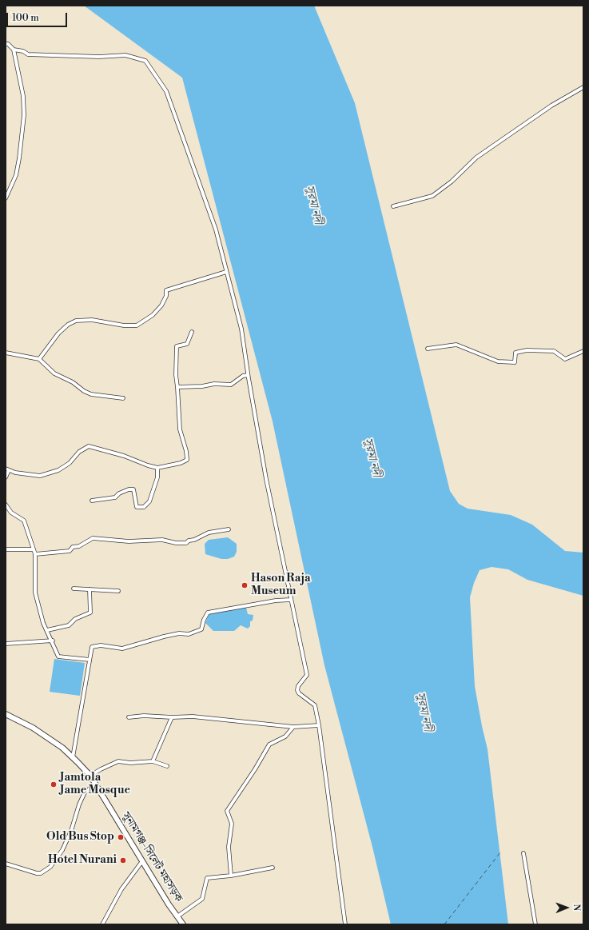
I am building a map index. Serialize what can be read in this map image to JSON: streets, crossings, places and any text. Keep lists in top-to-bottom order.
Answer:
{
  "streets": {
    "main road": ["সুনামগঞ্জ-সিলেট মহাসড়ক"]
  },
  "water": ["সুরমা নদী"],
  "places": [
    "Hason Raja Museum",
    "Jamtola Jame Mosque",
    "Old Bus Stop",
    "Hotel Nurani"
  ],
  "scale_bar": "100 m",
  "north": "right"
}
